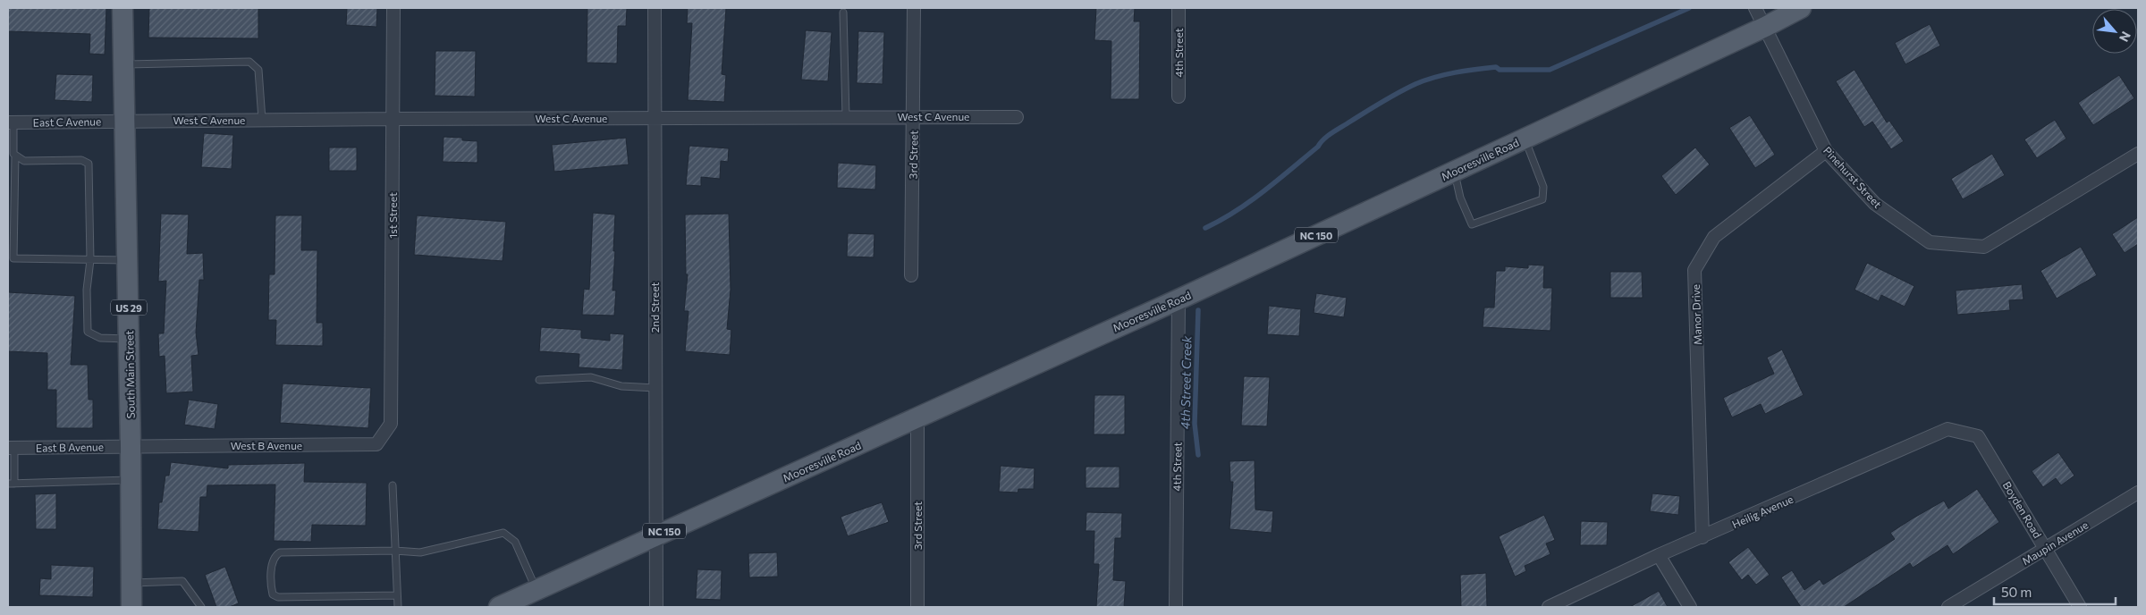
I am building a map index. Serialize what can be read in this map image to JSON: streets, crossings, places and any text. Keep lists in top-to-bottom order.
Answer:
{
  "streets": {
    "main road": [
      "Mooresville Road",
      "NC 150",
      "US 29",
      "South Main Street"
    ],
    "street": [
      "4th Street",
      "West C Avenue",
      "East C Avenue",
      "3rd Street",
      "Pinehurst Street",
      "1st Street",
      "2nd Street",
      "Manor Drive",
      "West B Avenue",
      "East B Avenue",
      "Boyden Road",
      "Heilig Avenue",
      "Maupin Avenue"
    ]
  },
  "crossings": [
    ["4th Street", "Mooresville Road"],
    ["West C Avenue", "East C Avenue"],
    ["West C Avenue", "3rd Street"],
    ["West C Avenue", "1st Street"],
    ["West C Avenue", "2nd Street"],
    ["West C Avenue", "South Main Street"],
    ["East C Avenue", "South Main Street"],
    ["3rd Street", "Mooresville Road"],
    ["Mooresville Road", "Pinehurst Street"],
    ["Mooresville Road", "2nd Street"],
    ["Pinehurst Street", "Manor Drive"],
    ["1st Street", "West B Avenue"],
    ["Manor Drive", "Heilig Avenue"],
    ["South Main Street", "West B Avenue"],
    ["South Main Street", "East B Avenue"],
    ["West B Avenue", "East B Avenue"],
    ["Boyden Road", "Heilig Avenue"],
    ["Boyden Road", "Maupin Avenue"]
  ],
  "water": ["4th Street Creek"],
  "scale_bar": "50 m",
  "north": "bottom right"
}
